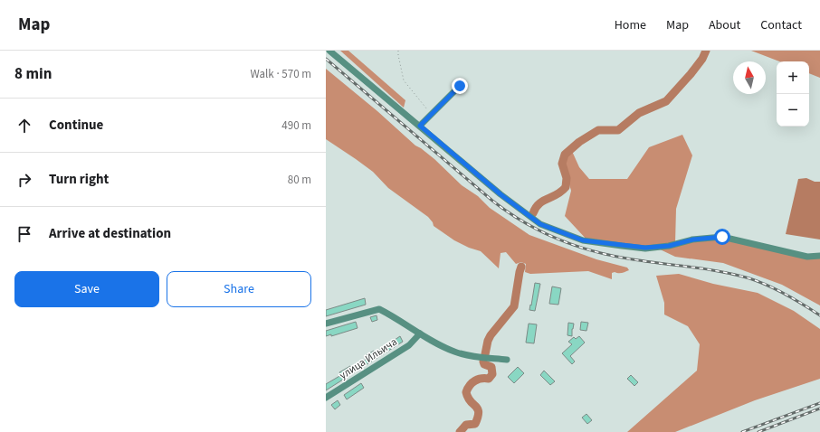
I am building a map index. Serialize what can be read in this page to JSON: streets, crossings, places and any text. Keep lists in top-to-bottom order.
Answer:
{
  "streets": {
    "street": ["улица Ильича"]
  },
  "north": "top",
  "page": {
    "header": "Map",
    "nav": [
      "Home",
      "Map",
      "About",
      "Contact"
    ],
    "heading": ["8 min", "Walk · 570 m"],
    "map_buttons": ["+", "−"],
    "list": [
      ["Continue", "490 m"],
      ["Turn right", "80 m"],
      "Arrive at destination"
    ],
    "buttons": ["Save", "Share"]
  }
}
